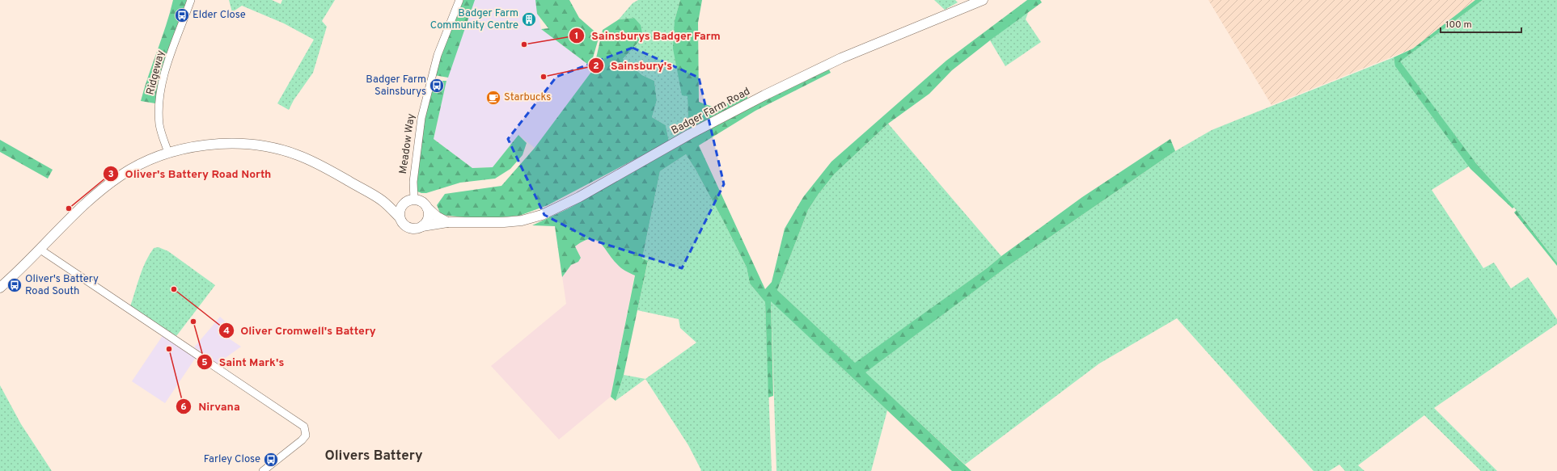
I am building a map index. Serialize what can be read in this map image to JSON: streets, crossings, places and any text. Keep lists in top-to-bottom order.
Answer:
{
  "streets": {
    "main road": ["Badger Farm Road"],
    "street": ["Ridgeway", "Meadow Way"]
  },
  "crossings": [
    ["Badger Farm Road", "Meadow Way"]
  ],
  "districts": ["Olivers Battery"],
  "places": {
    "bus stop": [
      "Elder Close",
      "Badger Farm Sainsburys",
      "Oliver's Battery Road South",
      "Farley Close"
    ],
    "building": ["Badger Farm Community Centre"],
    "other": [
      "Sainsburys Badger Farm",
      "Sainsbury's",
      "Oliver's Battery Road North",
      "Oliver Cromwell's Battery",
      "Saint Mark's",
      "Nirvana"
    ],
    "cafe": ["Starbucks"]
  },
  "scale_bar": "100 m"
}
